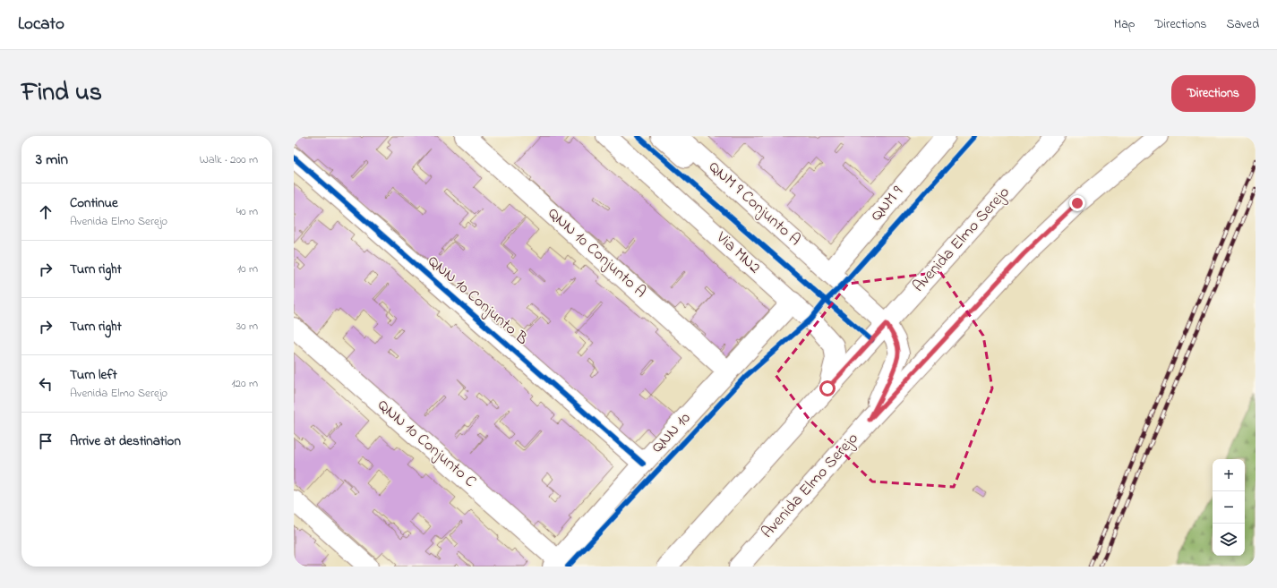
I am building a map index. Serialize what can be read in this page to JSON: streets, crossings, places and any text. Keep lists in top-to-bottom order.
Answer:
{
  "streets": {
    "main road": [
      "QNM 9 Conjunto A",
      "QNM 9",
      "Avenida Elmo Serejo",
      "QNN 10 Conjunto A",
      "Via MN2",
      "QNN 10 Conjunto B",
      "QNN 10",
      "QNN 10 Conjunto C"
    ]
  },
  "crossings": [
    ["QNM 9 Conjunto A", "QNM 9"],
    ["QNM 9 Conjunto A", "Avenida Elmo Serejo"],
    ["Avenida Elmo Serejo", "Via MN2"],
    ["QNN 10 Conjunto A", "QNN 10"],
    ["Via MN2", "QNN 10"],
    ["QNN 10 Conjunto B", "QNN 10"],
    ["QNN 10", "QNN 10 Conjunto C"]
  ],
  "page": {
    "header": "Locato",
    "nav": ["Map", "Directions", "Saved"],
    "title": "Find us",
    "buttons": "Directions",
    "heading": ["3 min", "Walk · 200 m"],
    "list": [
      ["Continue", "Avenida Elmo Serejo", "40 m"],
      ["Turn right", "10 m"],
      ["Turn right", "30 m"],
      ["Turn left", "Avenida Elmo Serejo", "120 m"],
      "Arrive at destination"
    ],
    "map_buttons": ["+", "−"]
  }
}
